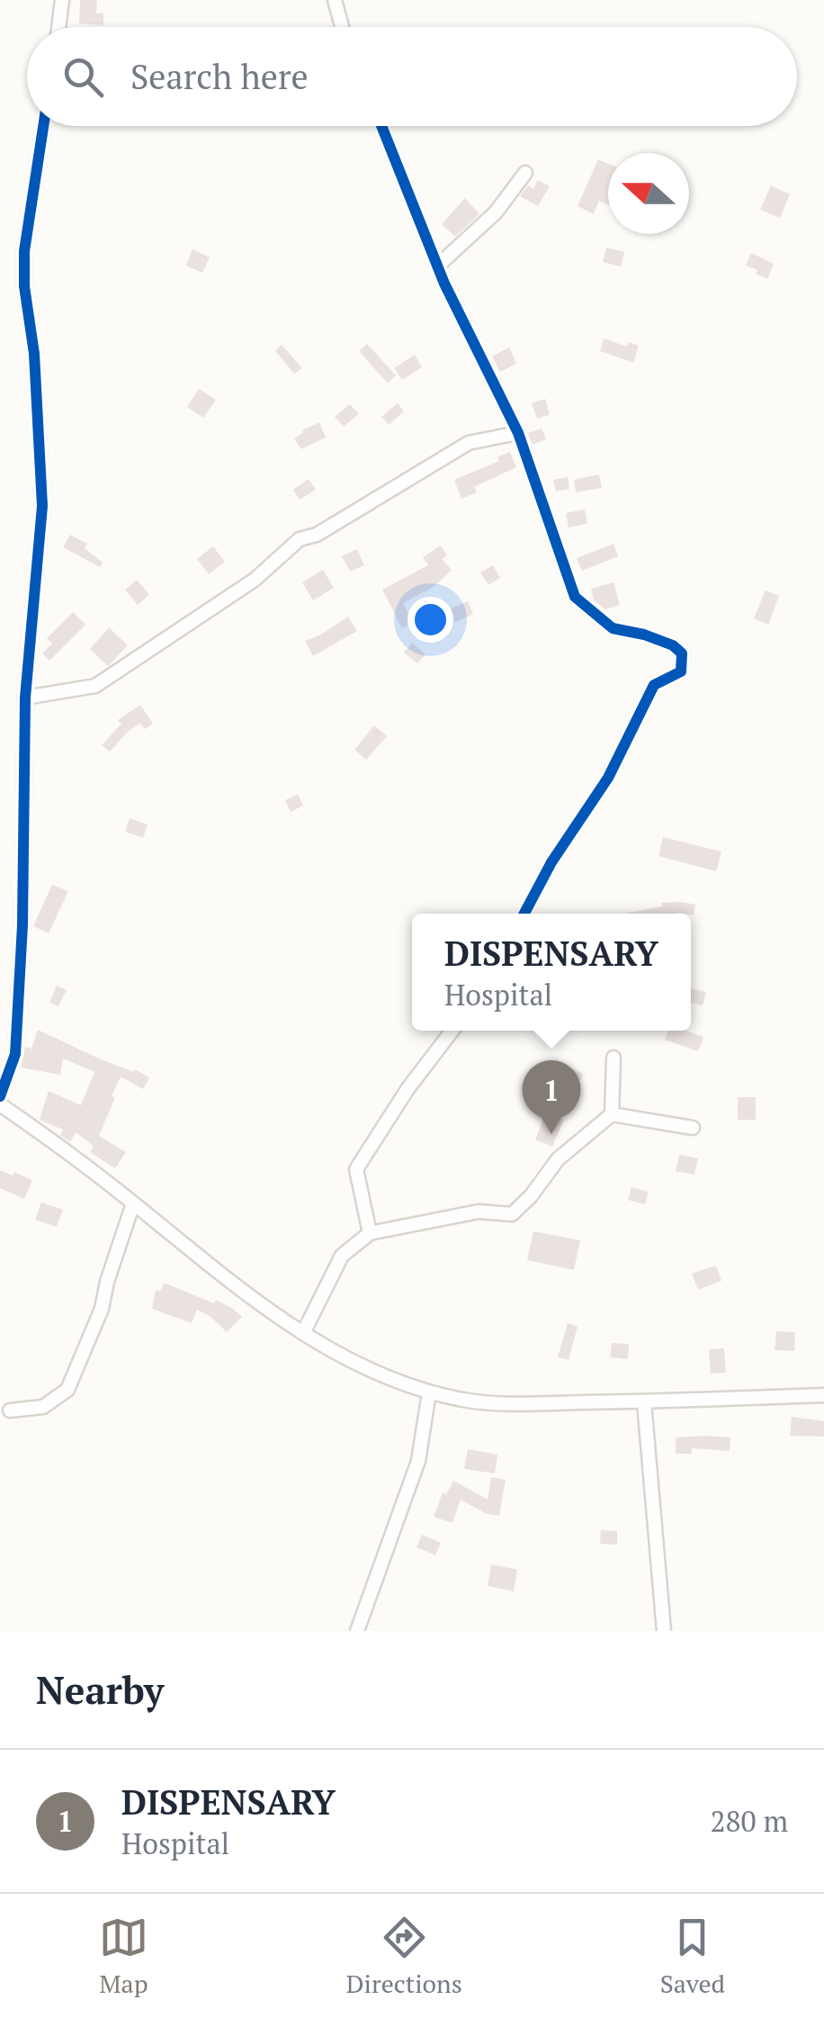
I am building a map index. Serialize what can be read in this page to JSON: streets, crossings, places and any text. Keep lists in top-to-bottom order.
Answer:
{
  "north": "left",
  "page": {
    "search": "Search here",
    "popup": ["DISPENSARY", "Hospital"],
    "pins": "1",
    "heading": "Nearby",
    "list": [
      {
        "mark": "1",
        "name": "DISPENSARY",
        "note": "Hospital",
        "value": "280 m"
      }
    ],
    "nav": ["Map", "Directions", "Saved"]
  }
}
